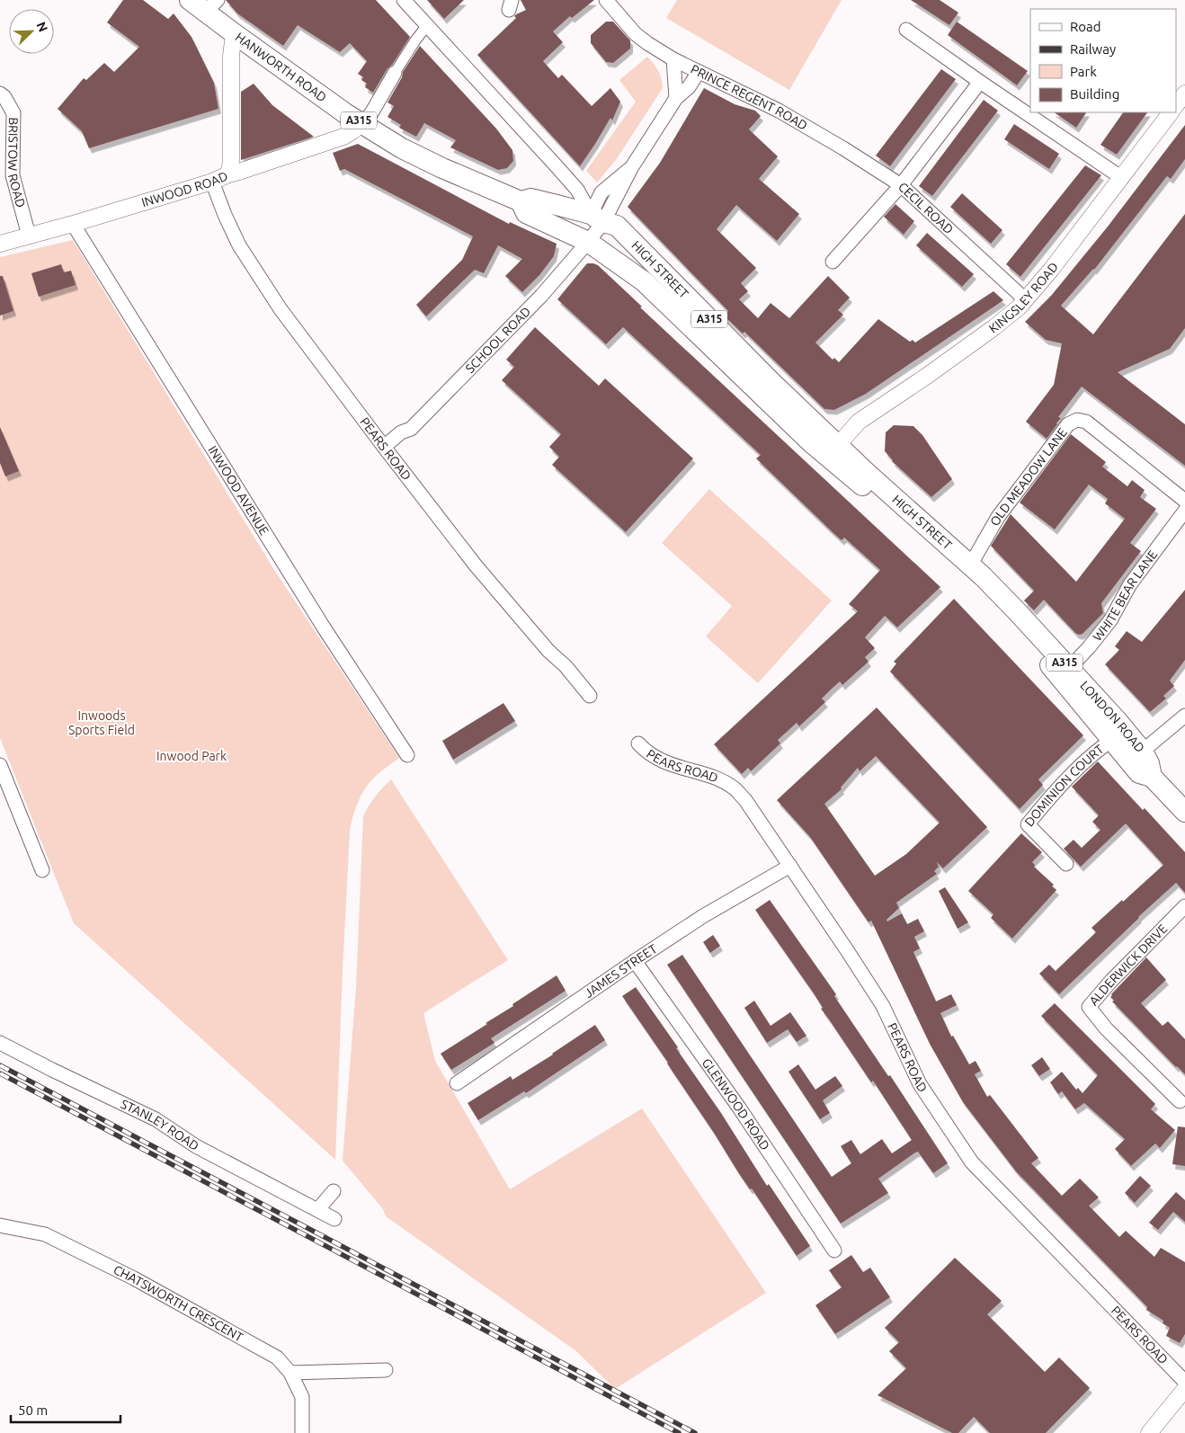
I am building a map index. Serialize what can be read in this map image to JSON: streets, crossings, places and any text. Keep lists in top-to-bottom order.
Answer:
{
  "streets": {
    "main road": [
      "HANWORTH ROAD",
      "A315",
      "HIGH STREET",
      "LONDON ROAD"
    ],
    "street": [
      "PRINCE REGENT ROAD",
      "BRISTOW ROAD",
      "INWOOD ROAD",
      "CECIL ROAD",
      "KINGSLEY ROAD",
      "SCHOOL ROAD",
      "PEARS ROAD",
      "OLD MEADOW LANE",
      "INWOOD AVENUE",
      "WHITE BEAR LANE",
      "DOMINION COURT",
      "ALDERWICK DRIVE",
      "JAMES STREET",
      "GLENWOOD ROAD",
      "STANLEY ROAD",
      "CHATSWORTH CRESCENT"
    ]
  },
  "crossings": [
    ["HANWORTH ROAD", "INWOOD ROAD"],
    ["HANWORTH ROAD", "HIGH STREET"],
    ["HANWORTH ROAD", "SCHOOL ROAD"],
    ["PRINCE REGENT ROAD", "CECIL ROAD"],
    ["PRINCE REGENT ROAD", "SCHOOL ROAD"],
    ["BRISTOW ROAD", "INWOOD ROAD"],
    ["INWOOD ROAD", "PEARS ROAD"],
    ["INWOOD ROAD", "INWOOD AVENUE"],
    ["CECIL ROAD", "KINGSLEY ROAD"],
    ["HIGH STREET", "KINGSLEY ROAD"],
    ["HIGH STREET", "SCHOOL ROAD"],
    ["HIGH STREET", "OLD MEADOW LANE"],
    ["HIGH STREET", "LONDON ROAD"],
    ["SCHOOL ROAD", "PEARS ROAD"],
    ["PEARS ROAD", "JAMES STREET"],
    ["OLD MEADOW LANE", "LONDON ROAD"],
    ["WHITE BEAR LANE", "LONDON ROAD"],
    ["LONDON ROAD", "DOMINION COURT"],
    ["JAMES STREET", "GLENWOOD ROAD"]
  ],
  "parks": ["Inwoods Sports Field", "Inwood Park"],
  "legend": [
    "Road",
    "Railway",
    "Park",
    "Building"
  ],
  "scale_bar": "50 m",
  "north": "top right"
}
